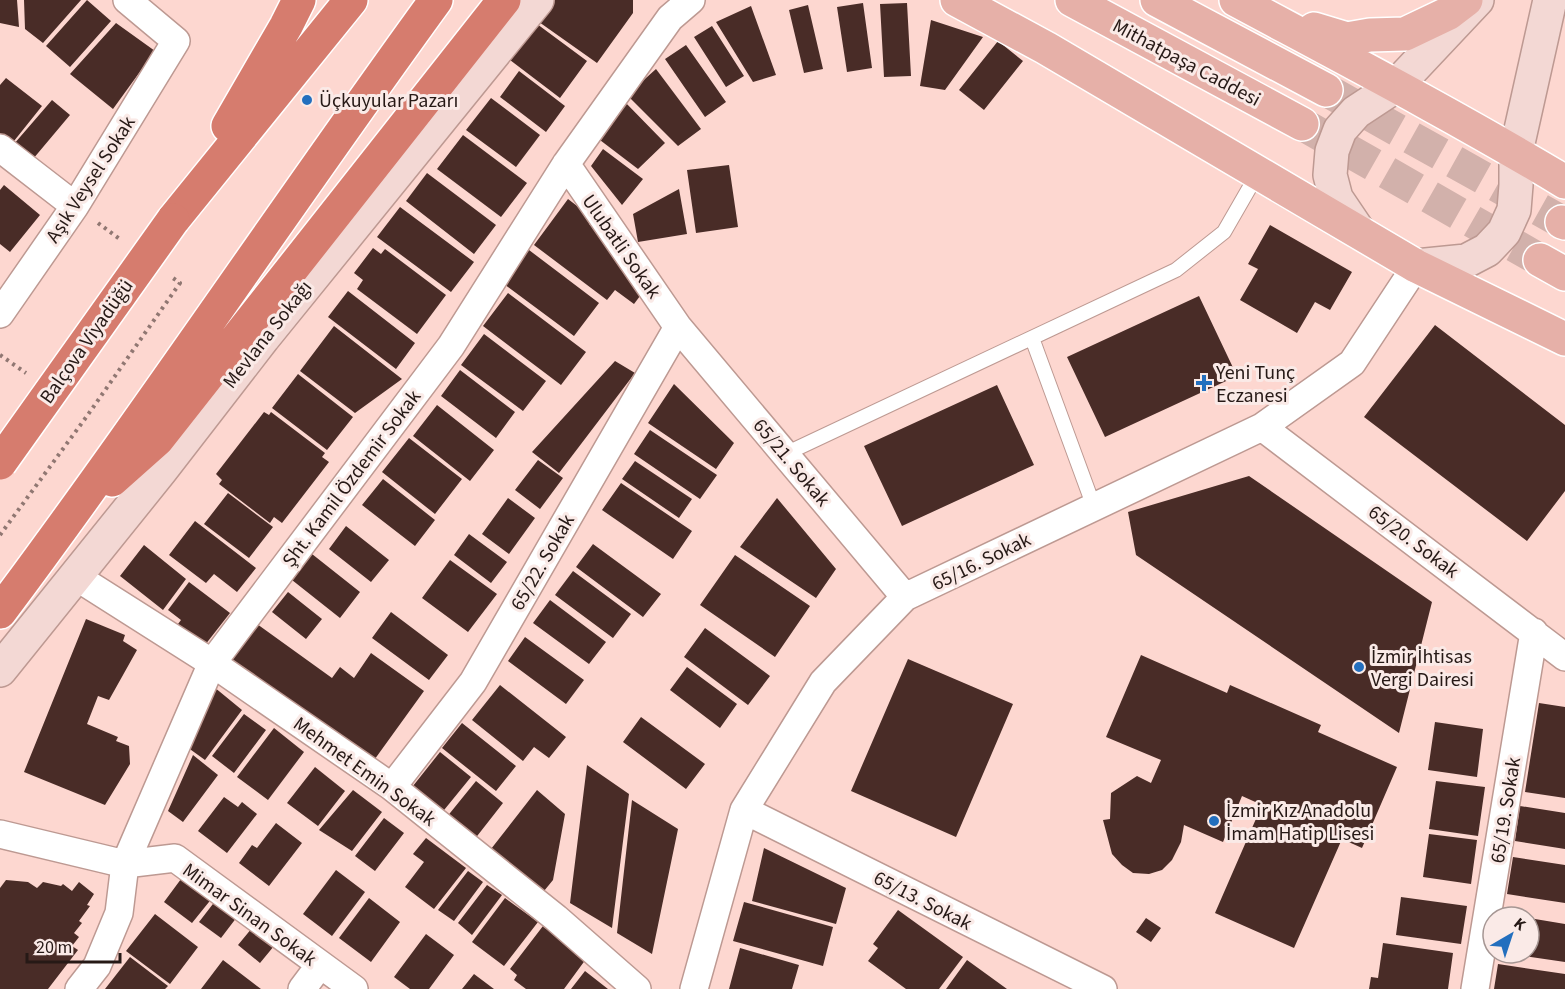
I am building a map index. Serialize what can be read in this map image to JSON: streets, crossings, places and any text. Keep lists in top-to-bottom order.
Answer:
{
  "streets": {
    "highway": ["Balçova Viyadüğü"],
    "main road": ["Mithatpaşa Caddesi", "Mevlana Sokağı"],
    "street": [
      "Aşık Veysel Sokak",
      "Ulubatli Sokak",
      "65/21. Sokak",
      "Şht. Kamil Özdemir Sokak",
      "65/20. Sokak",
      "65/16. Sokak",
      "65/22. Sokak",
      "Mehmet Emin Sokak",
      "65/19. Sokak",
      "65/13. Sokak",
      "Mimar Sinan Sokak"
    ]
  },
  "crossings": [
    ["Ulubatli Sokak", "65/21. Sokak"],
    ["Ulubatli Sokak", "Şht. Kamil Özdemir Sokak"],
    ["Ulubatli Sokak", "65/22. Sokak"],
    ["Mevlana Sokağı", "Mehmet Emin Sokak"],
    ["65/21. Sokak", "65/16. Sokak"],
    ["65/21. Sokak", "65/22. Sokak"],
    ["Şht. Kamil Özdemir Sokak", "Mehmet Emin Sokak"],
    ["Şht. Kamil Özdemir Sokak", "Mimar Sinan Sokak"],
    ["65/20. Sokak", "65/16. Sokak"],
    ["65/20. Sokak", "65/19. Sokak"],
    ["65/16. Sokak", "65/13. Sokak"],
    ["65/22. Sokak", "Mehmet Emin Sokak"]
  ],
  "places": {
    "other": ["Üçkuyular Pazarı", "İzmir İhtisas Vergi Dairesi", "İzmir Kız Anadolu İmam Hatip Lisesi"],
    "health": ["Yeni Tunç Eczanesi"]
  },
  "scale_bar": "20 m",
  "north": "top right"
}
